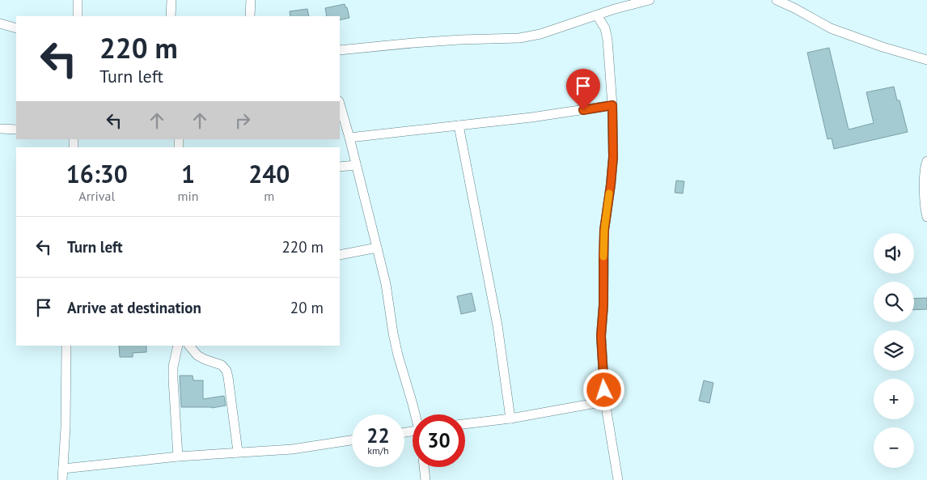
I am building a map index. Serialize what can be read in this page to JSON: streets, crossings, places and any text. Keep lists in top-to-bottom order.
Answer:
{
  "page": {
    "turn": ["220 m", "Turn left"],
    "eta": [
      "16:30",
      "Arrival",
      "1",
      "min",
      "240",
      "m"
    ],
    "list": [
      {
        "name": "Turn left",
        "value": "220 m"
      },
      {
        "name": "Arrive at destination",
        "value": "20 m"
      }
    ],
    "map_buttons": ["+", "−"],
    "speed": "22 km/h",
    "limit": "30"
  }
}
